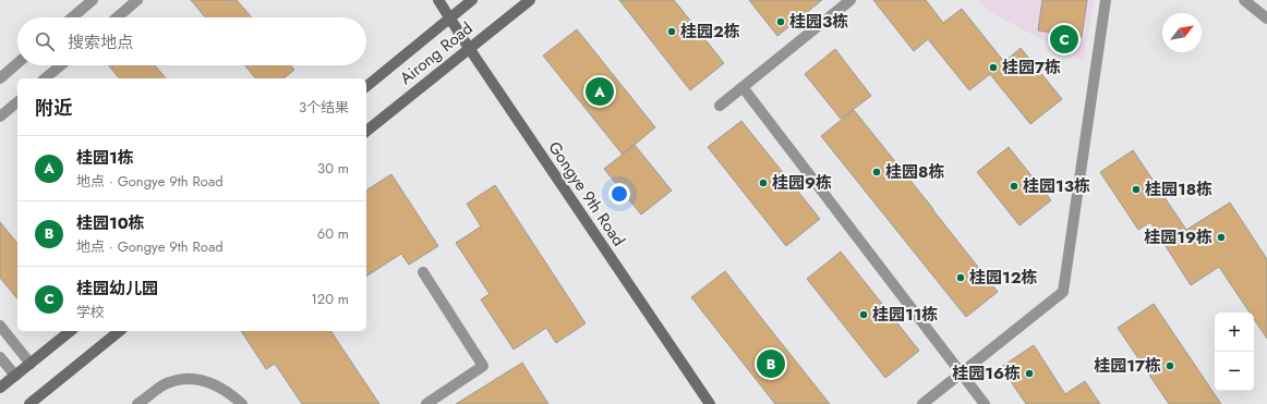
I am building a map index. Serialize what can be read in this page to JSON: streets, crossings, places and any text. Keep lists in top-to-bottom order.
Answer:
{
  "streets": {
    "street": ["Airong Road", "Gongye 9th Road"]
  },
  "crossings": [
    ["Airong Road", "Gongye 9th Road"]
  ],
  "places": [
    "桂园3栋",
    "桂园2栋",
    "桂园7栋",
    "桂园8栋",
    "桂园9栋",
    "桂园13栋",
    "桂园18栋",
    "桂园19栋",
    "桂园12栋",
    "桂园11栋",
    "桂园17栋",
    "桂园16栋"
  ],
  "north": "top right",
  "page": {
    "search": "搜索地点",
    "pins": ["C", "A", "B"],
    "heading": ["附近", "3个结果"],
    "list": [
      {
        "mark": "A",
        "name": "桂园1栋",
        "note": "地点 · Gongye 9th Road",
        "value": "30 m"
      },
      {
        "mark": "B",
        "name": "桂园10栋",
        "note": "地点 · Gongye 9th Road",
        "value": "60 m"
      },
      {
        "mark": "C",
        "name": "桂园幼儿园",
        "note": "学校",
        "value": "120 m"
      }
    ],
    "map_buttons": ["+", "−"]
  }
}
